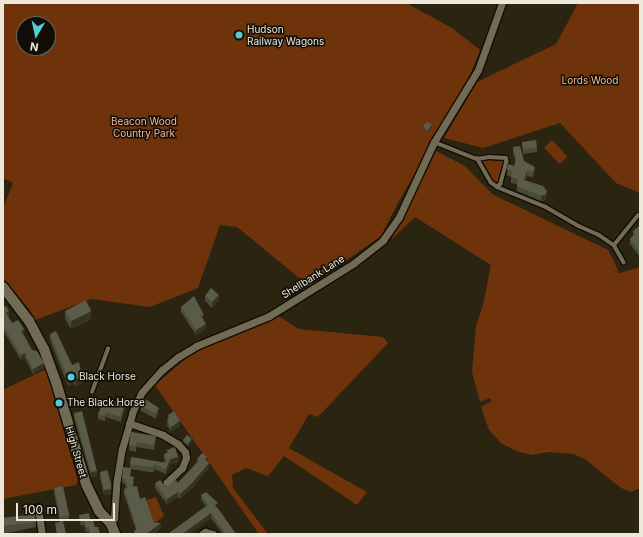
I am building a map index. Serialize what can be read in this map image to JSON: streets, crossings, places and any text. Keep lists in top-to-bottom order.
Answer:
{
  "streets": {
    "main road": ["High Street"],
    "street": ["Shellbank Lane"]
  },
  "crossings": [
    ["Shellbank Lane", "High Street"]
  ],
  "parks": ["Lords Wood", "Beacon Wood Country Park"],
  "places": ["Hudson Railway Wagons", "Black Horse", "The Black Horse"],
  "scale_bar": "100 m",
  "north": "bottom"
}
